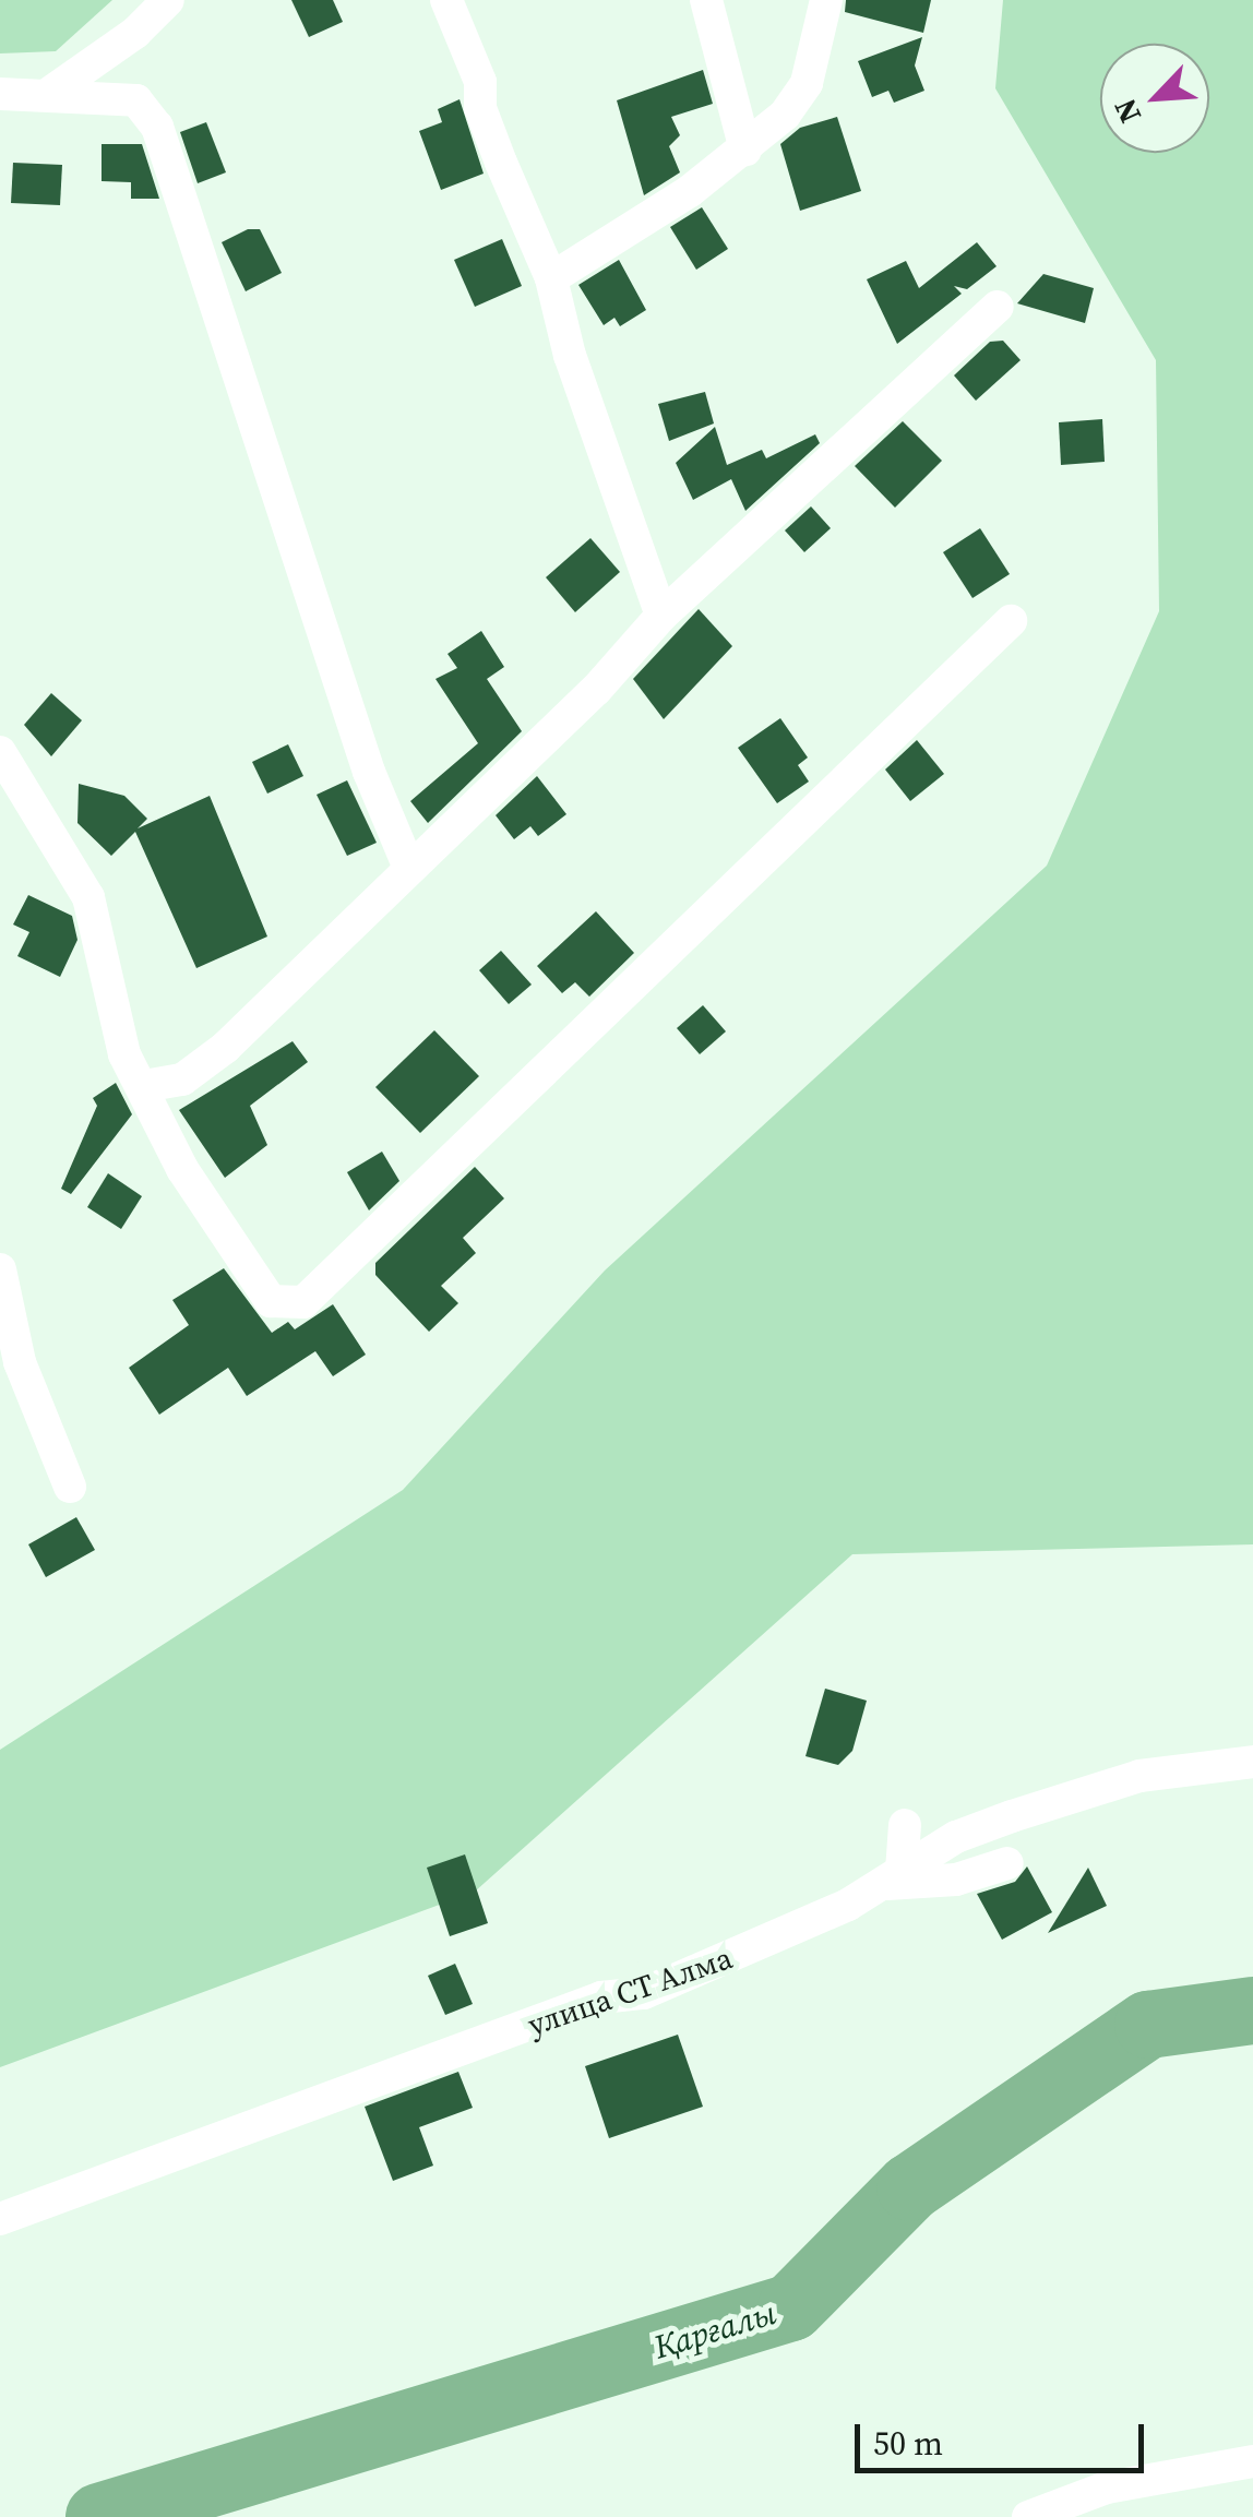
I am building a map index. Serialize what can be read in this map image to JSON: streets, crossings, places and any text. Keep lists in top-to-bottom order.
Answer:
{
  "streets": {
    "street": ["улица СТ Алма"]
  },
  "water": ["Қарғалы"],
  "scale_bar": "50 m",
  "north": "bottom left"
}
